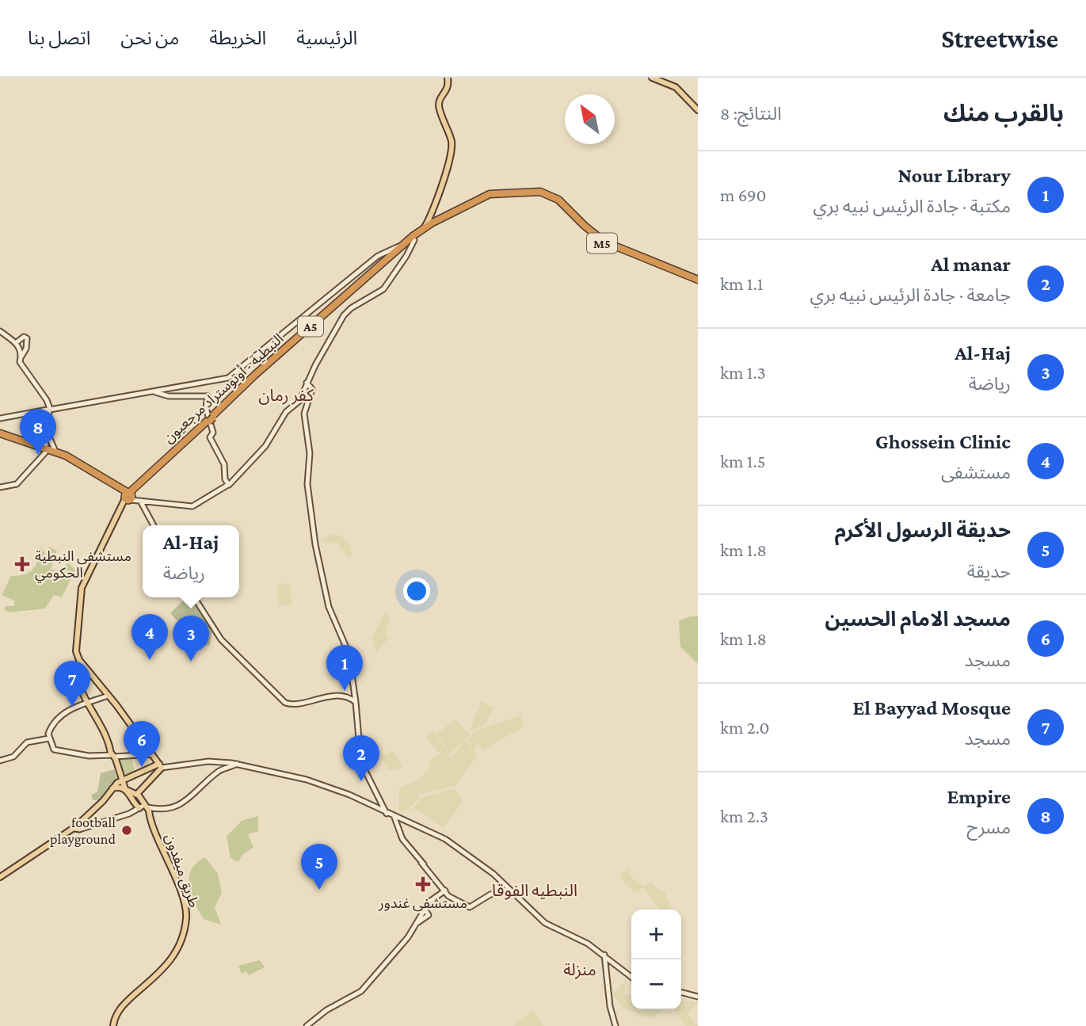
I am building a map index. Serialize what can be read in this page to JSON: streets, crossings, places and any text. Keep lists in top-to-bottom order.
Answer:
{
  "streets": {
    "highway": ["M5", "A5", "النبطية - أوتوستراد مرجعيون"],
    "main road": ["طريق ميفدون"]
  },
  "districts": ["كفر رمان", "النبطيه الفوقا", "منزلة"],
  "places": {
    "health": ["مستشفى النبطية الحكومي", "مستشفى غندور"],
    "other": ["football playground"]
  },
  "north": "top left",
  "page": {
    "header": "Streetwise",
    "nav": [
      "الرئيسية",
      "الخريطة",
      "من نحن",
      "اتصل بنا"
    ],
    "heading": ["بالقرب منك", "النتائج: 8"],
    "list": [
      {
        "mark": "1",
        "name": "Nour Library",
        "note": "مكتبة · جادة الرئيس نبيه بري",
        "value": "690 m"
      },
      {
        "mark": "2",
        "name": "Al manar",
        "note": "جامعة · جادة الرئيس نبيه بري",
        "value": "1.1 km"
      },
      {
        "mark": "3",
        "name": "Al-Haj",
        "note": "رياضة",
        "value": "1.3 km"
      },
      {
        "mark": "4",
        "name": "Ghossein Clinic",
        "note": "مستشفى",
        "value": "1.5 km"
      },
      {
        "mark": "5",
        "name": "حديقة الرسول الأكرم",
        "note": "حديقة",
        "value": "1.8 km"
      },
      {
        "mark": "6",
        "name": "مسجد الامام الحسين",
        "note": "مسجد",
        "value": "1.8 km"
      },
      {
        "mark": "7",
        "name": "El Bayyad Mosque",
        "note": "مسجد",
        "value": "2.0 km"
      },
      {
        "mark": "8",
        "name": "Empire",
        "note": "مسرح",
        "value": "2.3 km"
      }
    ],
    "pins": [
      "8",
      "4",
      "3",
      "1",
      "7",
      "6",
      "2",
      "5"
    ],
    "popup": ["Al-Haj", "رياضة"],
    "map_buttons": ["+", "−"]
  }
}
